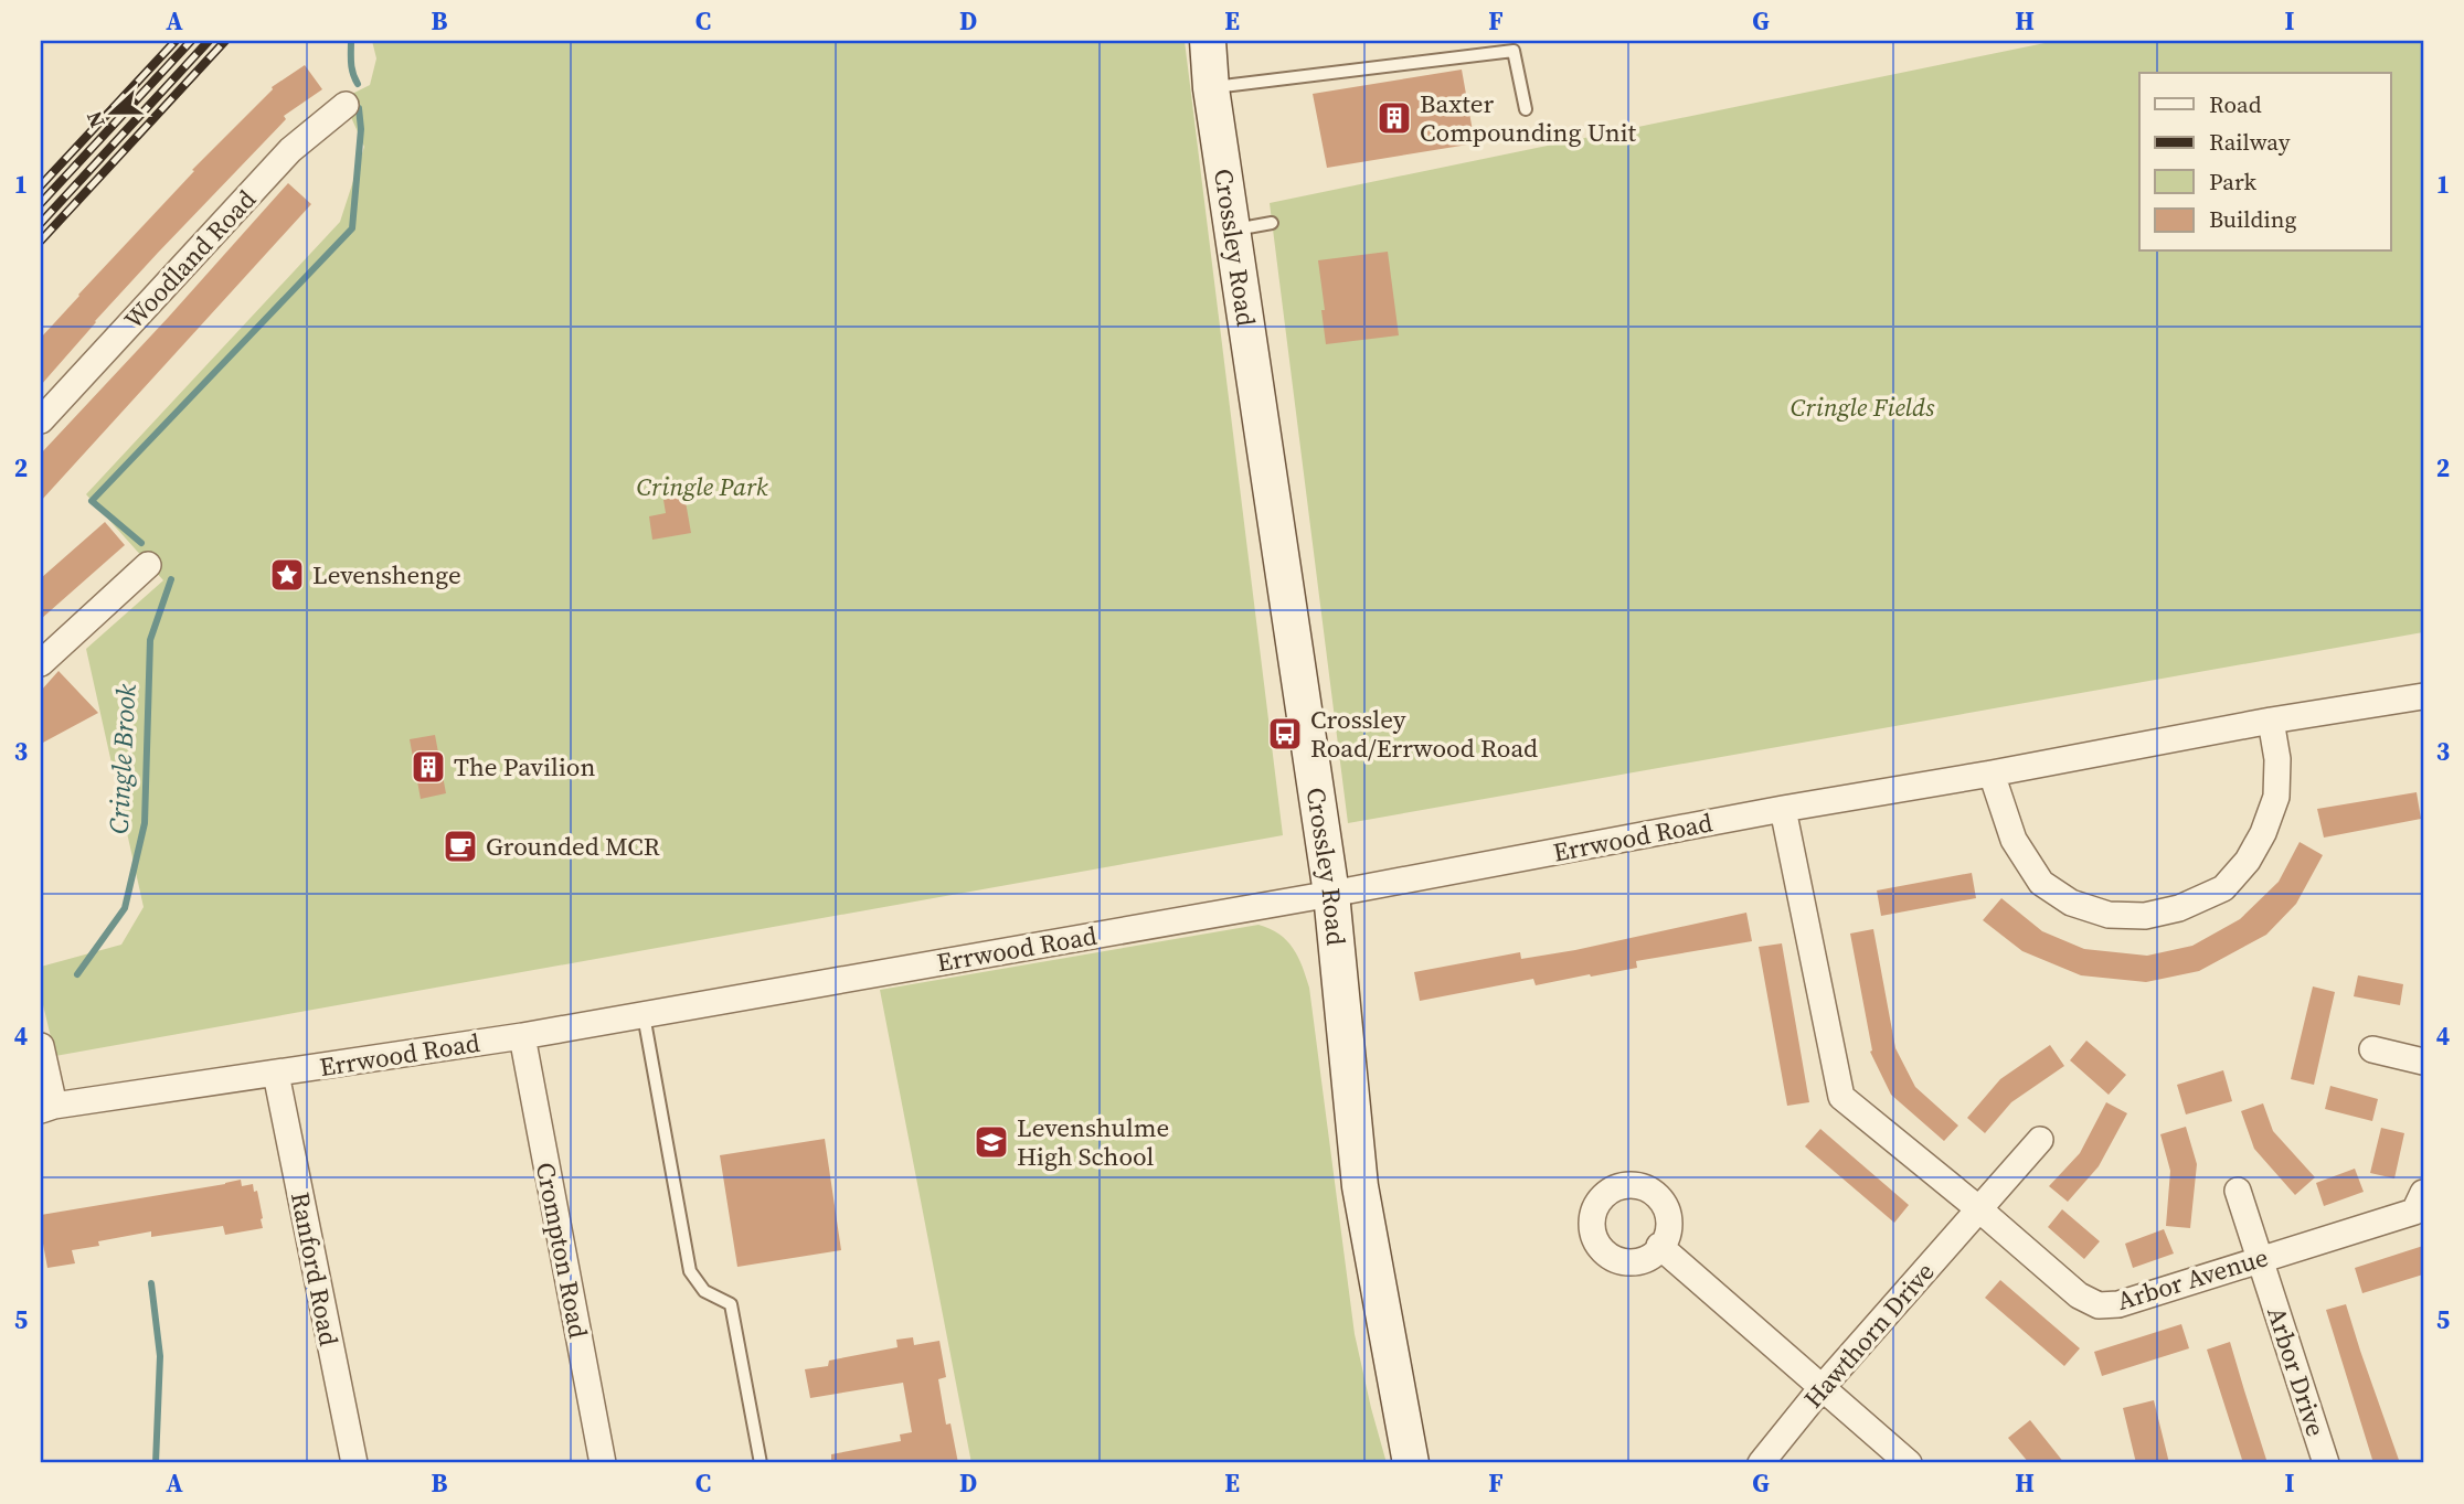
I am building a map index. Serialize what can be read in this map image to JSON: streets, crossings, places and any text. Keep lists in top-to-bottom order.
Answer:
{
  "streets": {
    "street": [
      "Crossley Road",
      "Woodland Road",
      "Errwood Road",
      "Crompton Road",
      "Ranford Road",
      "Arbor Avenue",
      "Hawthorn Drive",
      "Arbor Drive"
    ]
  },
  "crossings": [
    ["Crossley Road", "Errwood Road"],
    ["Errwood Road", "Crompton Road"],
    ["Errwood Road", "Ranford Road"],
    ["Errwood Road", "Arbor Avenue"],
    ["Arbor Avenue", "Hawthorn Drive"],
    ["Arbor Avenue", "Arbor Drive"]
  ],
  "water": ["Cringle Brook"],
  "parks": ["Cringle Fields", "Cringle Park"],
  "places": {
    "building": ["Baxter Compounding Unit", "The Pavilion"],
    "place": ["Levenshenge"],
    "bus stop": ["Crossley Road/Errwood Road"],
    "cafe": ["Grounded MCR"],
    "school or university": ["Levenshulme High School"]
  },
  "legend": [
    "Road",
    "Railway",
    "Park",
    "Building"
  ],
  "north": "left",
  "grid": {
    "columns": [
      "A",
      "B",
      "C",
      "D",
      "E",
      "F",
      "G",
      "H",
      "I"
    ],
    "rows": [
      "1",
      "2",
      "3",
      "4",
      "5"
    ]
  }
}
